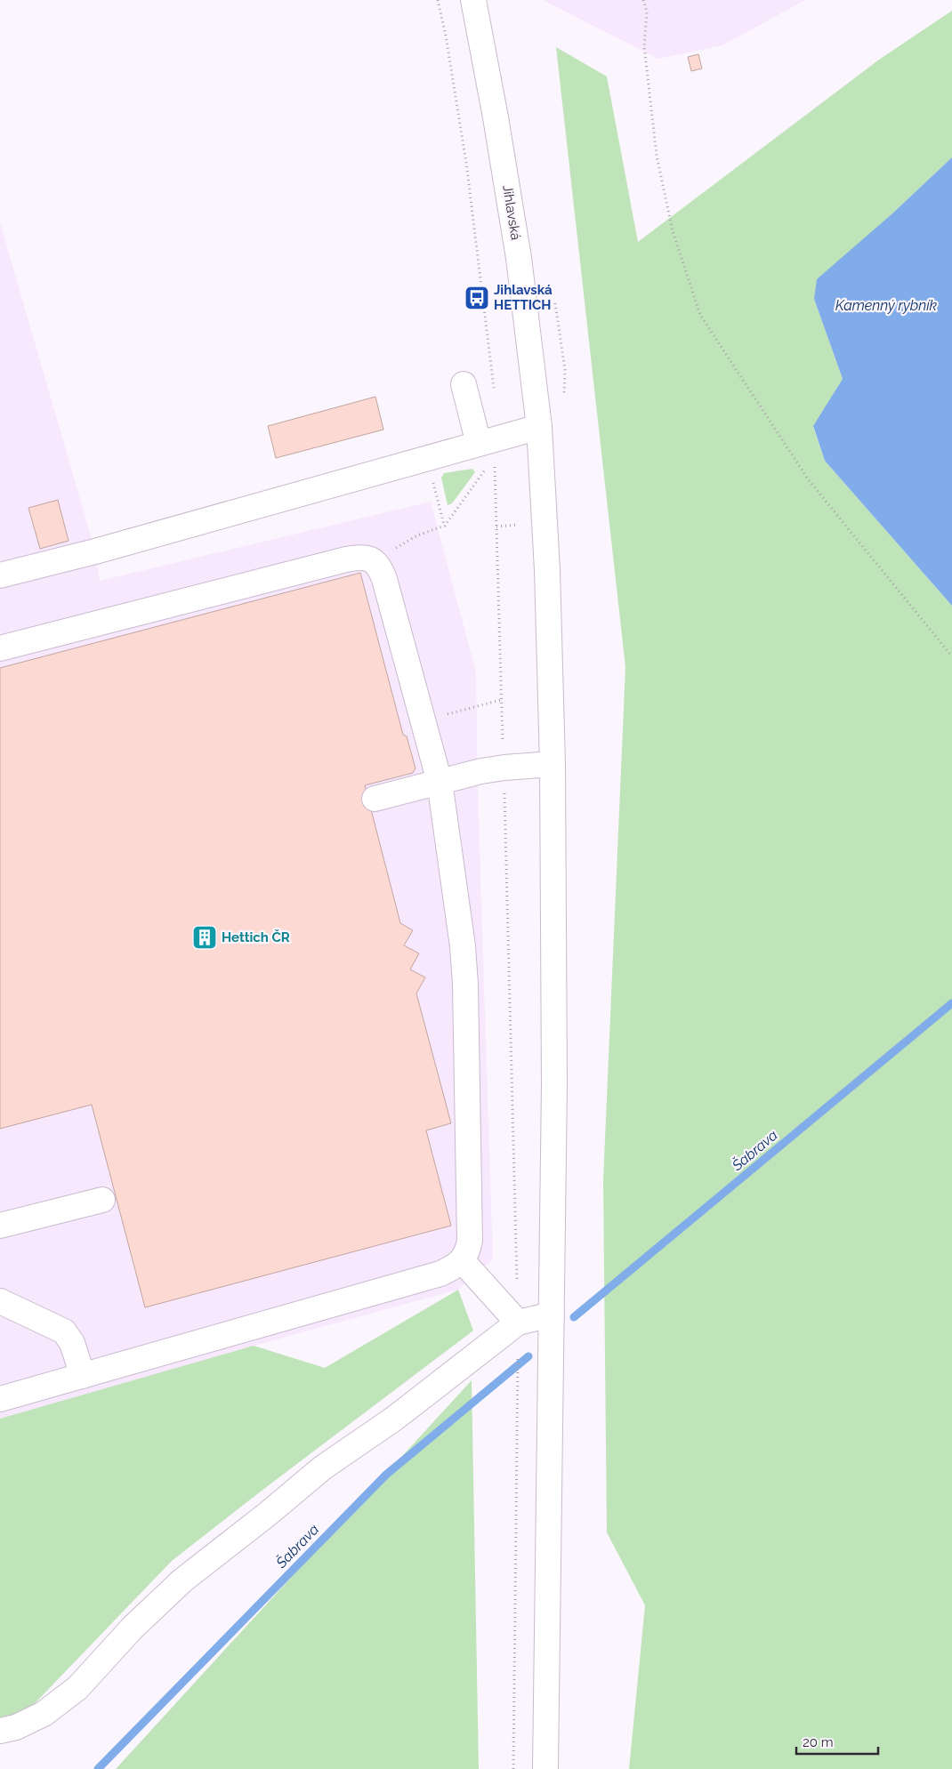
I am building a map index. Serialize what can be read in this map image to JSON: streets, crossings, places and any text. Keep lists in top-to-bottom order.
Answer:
{
  "streets": {
    "main road": ["Jihlavská"]
  },
  "water": ["Kamenný rybník", "Šabrava"],
  "places": {
    "bus stop": ["Jihlavská HETTICH"],
    "building": ["Hettich ČR"]
  },
  "scale_bar": "20 m"
}
